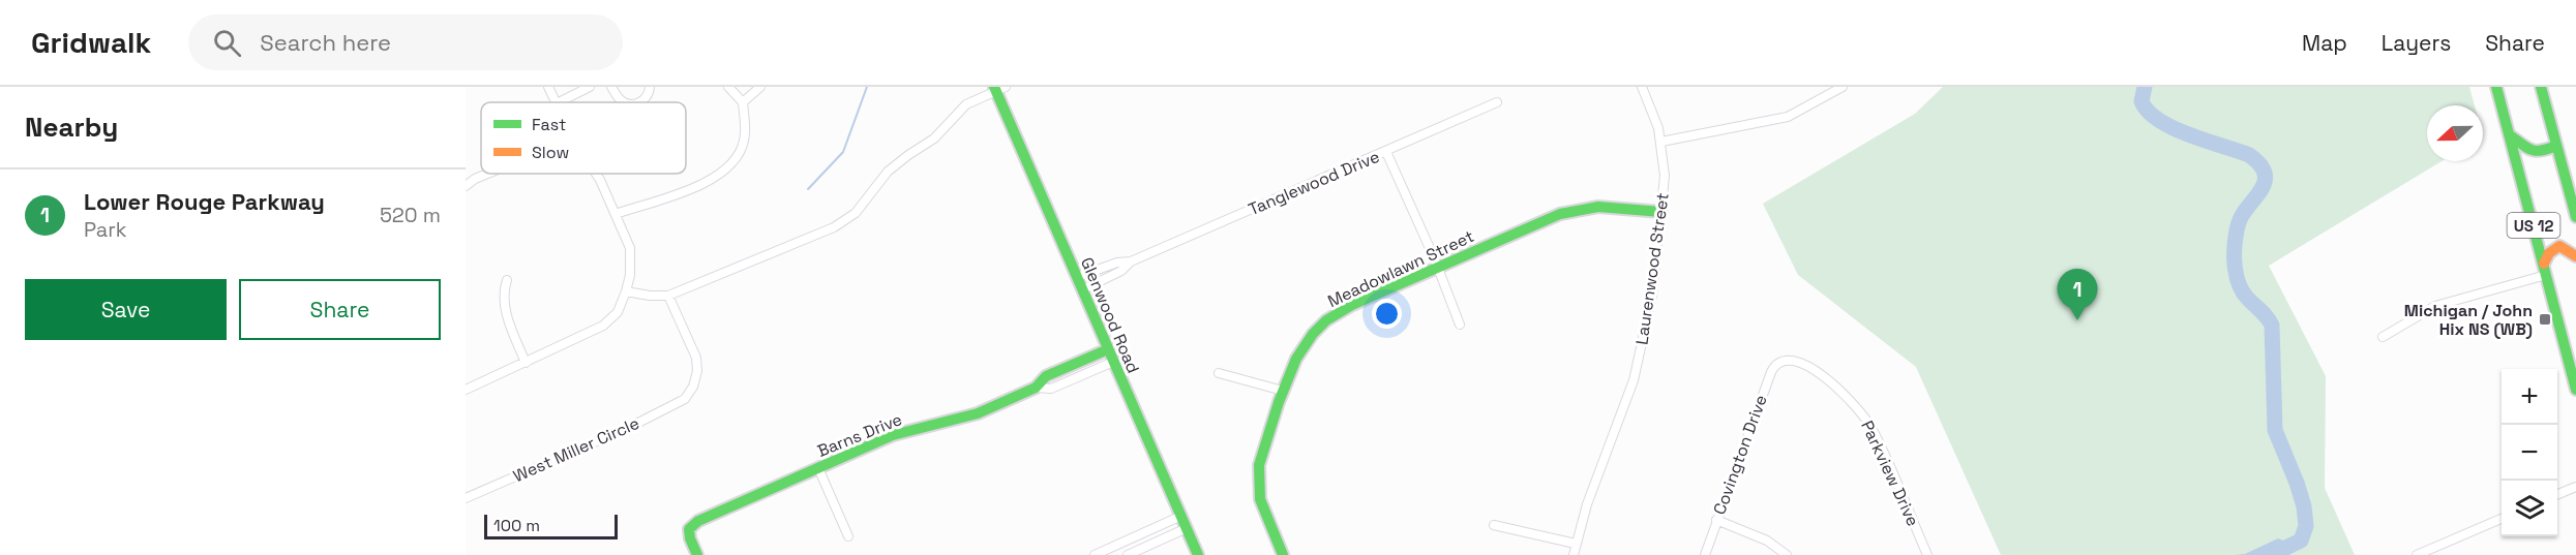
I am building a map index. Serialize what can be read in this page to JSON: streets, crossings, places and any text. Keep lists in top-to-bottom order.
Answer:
{
  "streets": {
    "street": [
      "Tanglewood Drive",
      "US 12",
      "Meadowlawn Street",
      "Laurenwood Street",
      "Glenwood Road",
      "Barns Drive",
      "West Miller Circle",
      "Covington Drive",
      "Parkview Drive"
    ]
  },
  "crossings": [
    ["Tanglewood Drive", "Glenwood Road"],
    ["Meadowlawn Street", "Laurenwood Street"],
    ["Glenwood Road", "Barns Drive"],
    ["Covington Drive", "Parkview Drive"]
  ],
  "places": {
    "transit": ["Michigan / John Hix NS (WB)"]
  },
  "legend": ["Fast", "Slow"],
  "scale_bar": "100 m",
  "north": "left",
  "page": {
    "header": "Gridwalk",
    "search": "Search here",
    "nav": ["Map", "Layers", "Share"],
    "heading": "Nearby",
    "list": [
      {
        "mark": "1",
        "name": "Lower Rouge Parkway",
        "note": "Park",
        "value": "520 m"
      }
    ],
    "buttons": ["Save", "Share"],
    "pins": "1",
    "map_buttons": ["+", "−"],
    "scale": "100 m"
  }
}
